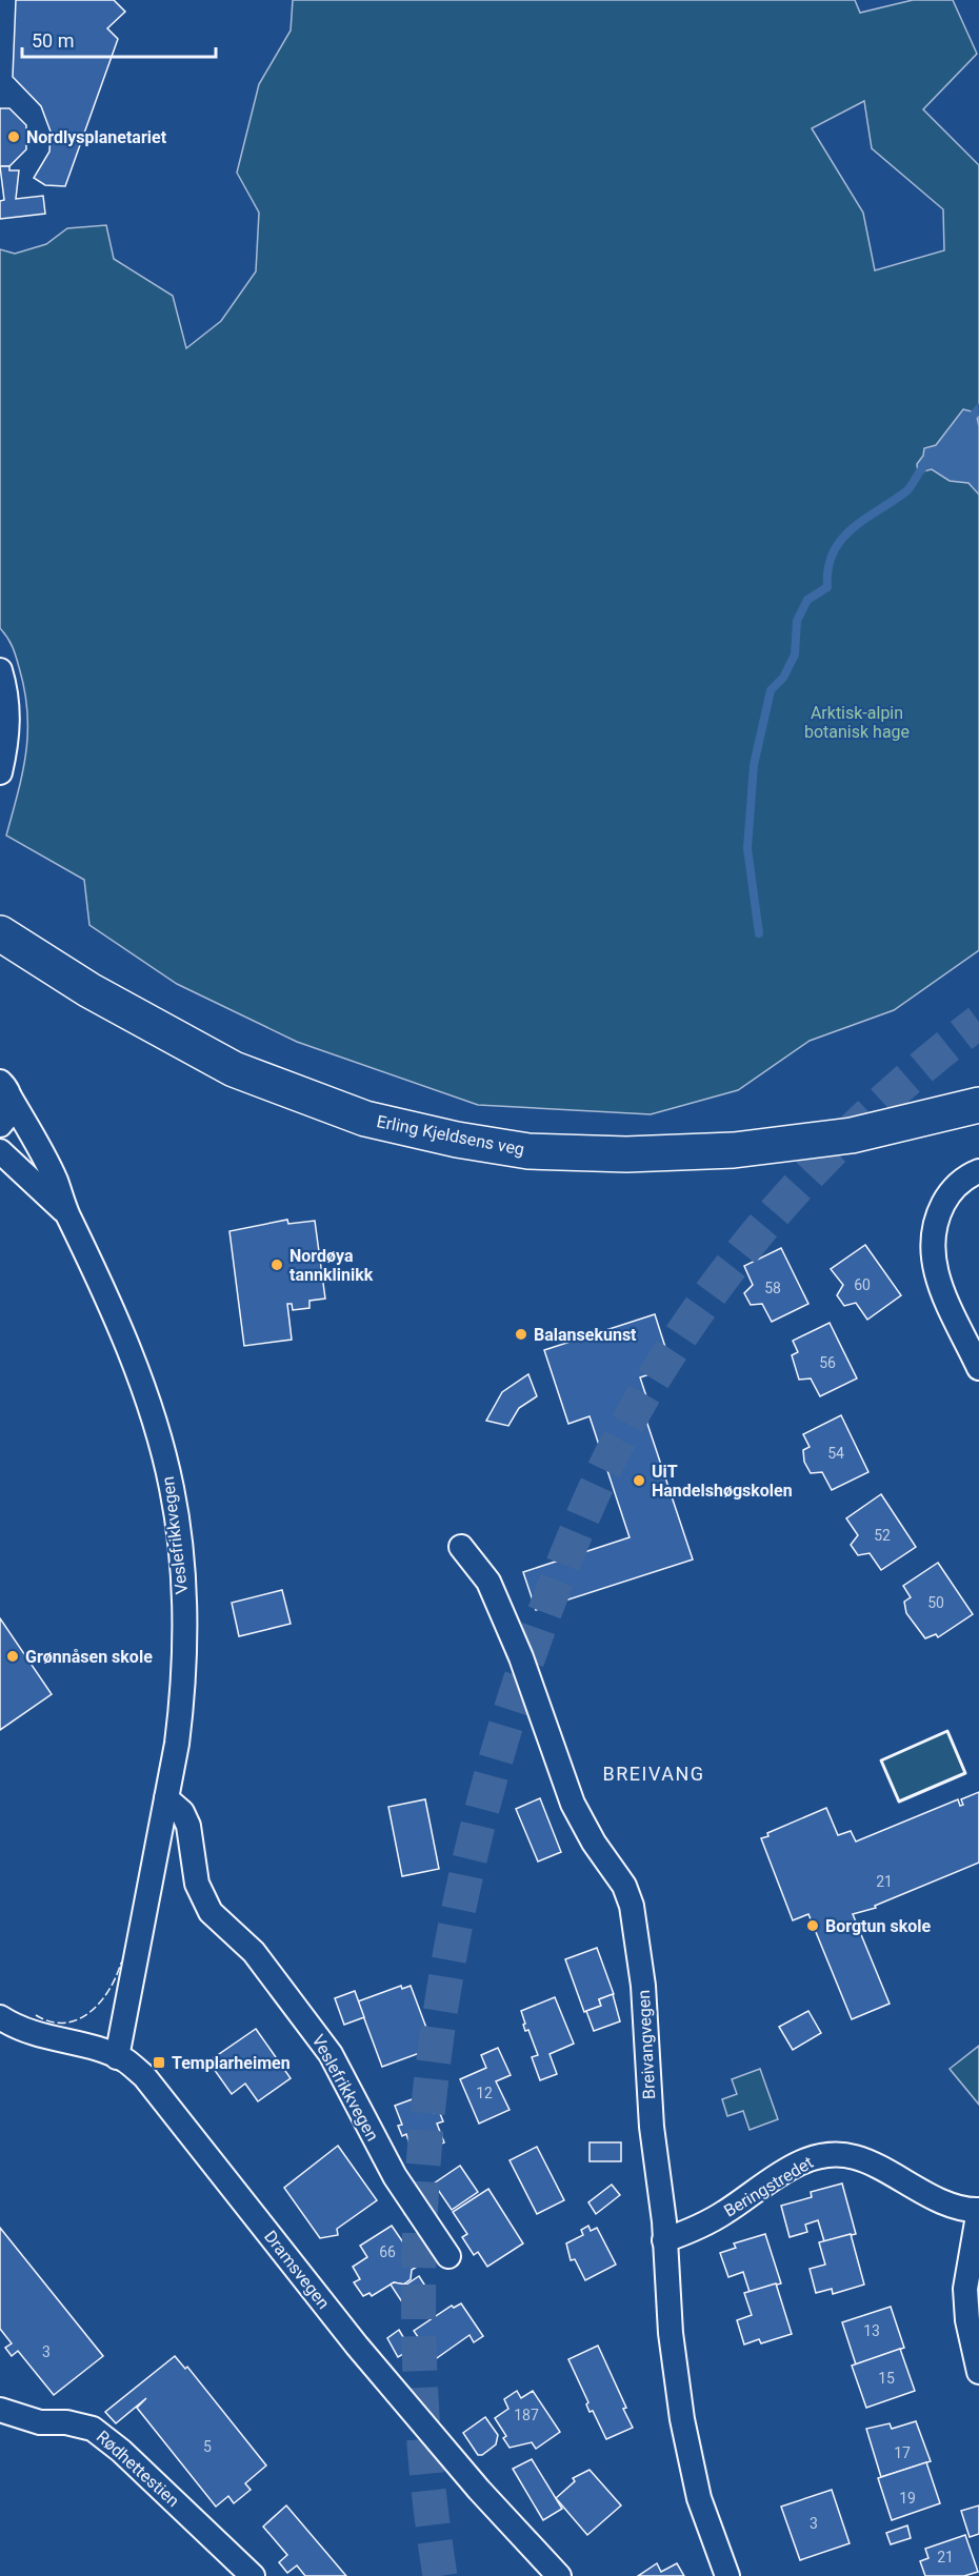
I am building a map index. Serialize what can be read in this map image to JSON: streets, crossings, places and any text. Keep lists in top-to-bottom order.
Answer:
{
  "streets": {
    "highway": ["Erling Kjeldsens veg"],
    "street": [
      "Veslefrikkvegen",
      "Breivangvegen",
      "Beringstredet",
      "Dramsvegen",
      "Rødhettestien"
    ]
  },
  "crossings": [
    ["Veslefrikkvegen", "Dramsvegen"],
    ["Breivangvegen", "Beringstredet"]
  ],
  "districts": ["BREIVANG"],
  "parks": ["Arktisk-alpin botanisk hage"],
  "places": {
    "other": [
      "Nordlysplanetariet",
      "Nordøya tannklinikk",
      "Balansekunst",
      "UiT Handelshøgskolen",
      "Grønnåsen skole",
      "Borgtun skole"
    ],
    "transit": ["Templarheimen"]
  },
  "house_numbers": [
    "60",
    "58",
    "56",
    "54",
    "52",
    "50",
    "21",
    "12",
    "66",
    "13",
    "3",
    "15",
    "187",
    "5",
    "17",
    "19",
    "3",
    "21"
  ],
  "scale_bar": "50 m"
}
